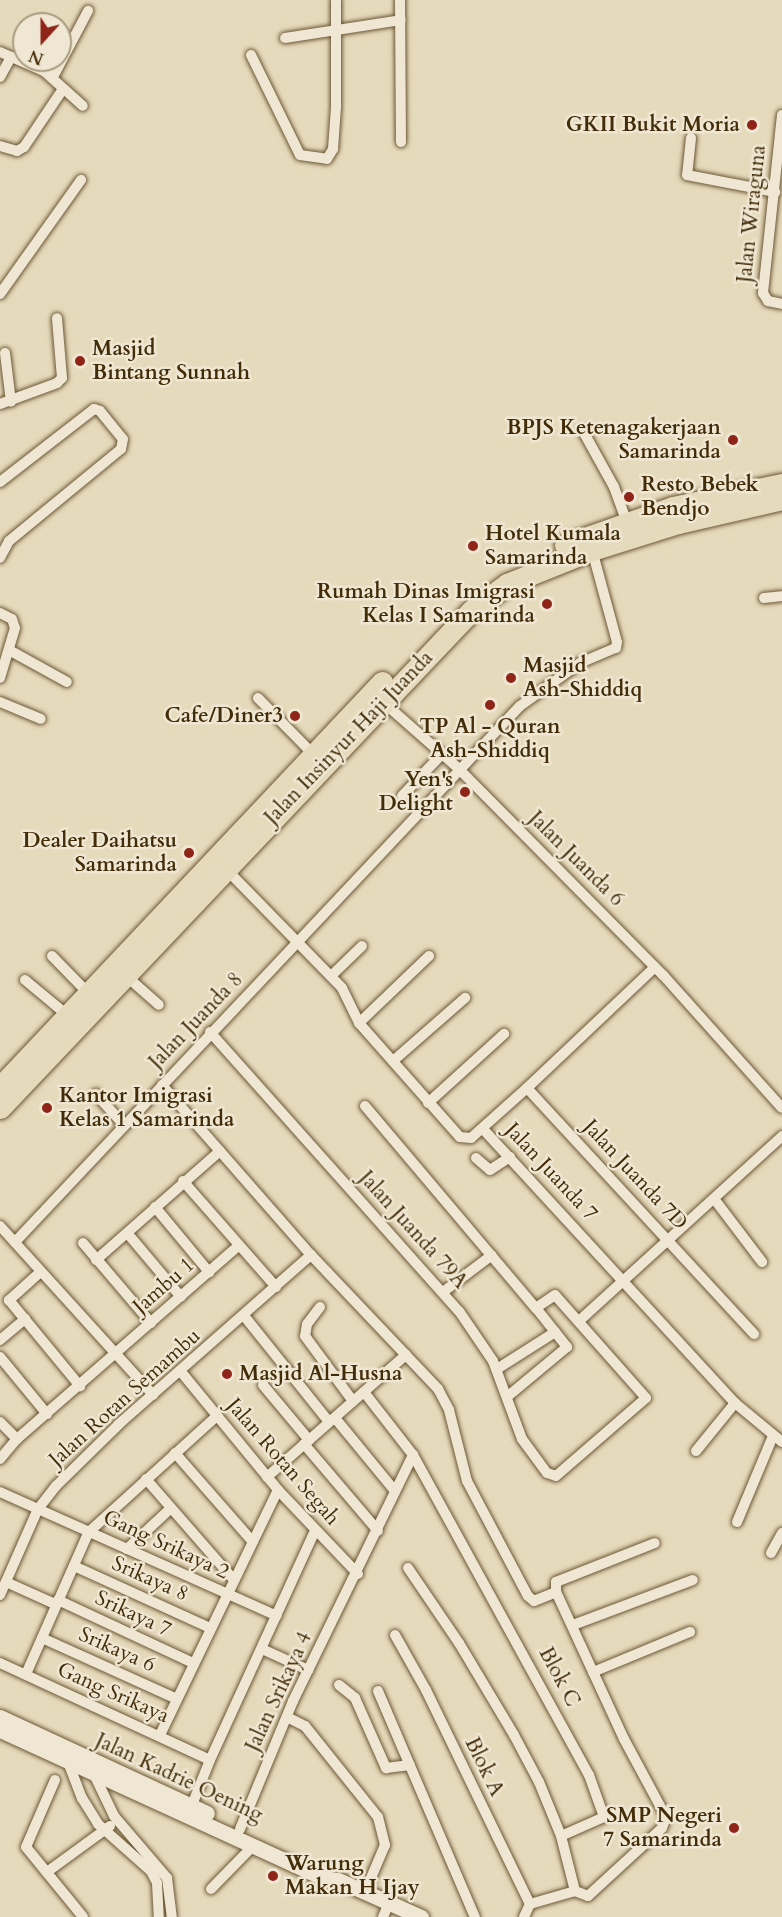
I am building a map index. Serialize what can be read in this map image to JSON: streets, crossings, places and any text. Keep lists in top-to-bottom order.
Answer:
{
  "streets": {
    "highway": ["Jalan Insinyur Haji Juanda"],
    "main road": ["Jalan Kadrie Oening"],
    "street": [
      "Jalan Wiraguna",
      "Jalan Juanda 6",
      "Jalan Juanda 8",
      "Jalan Juanda 7",
      "Jalan Juanda 7D",
      "Jalan Juanda 79A",
      "Jambu 1",
      "Jalan Rotan Semambu",
      "Jalan Rotan Segah",
      "Gang Srikaya 2",
      "Srikaya 8",
      "Srikaya 7",
      "Srikaya 6",
      "Blok C",
      "Jalan Srikaya 4",
      "Gang Srikaya",
      "Blok A"
    ]
  },
  "crossings": [
    ["Jalan Insinyur Haji Juanda", "Jalan Juanda 6"],
    ["Jalan Insinyur Haji Juanda", "Jalan Juanda 7"],
    ["Jalan Juanda 8", "Jalan Juanda 7"],
    ["Jalan Juanda 8", "Jalan Juanda 79A"],
    ["Jalan Rotan Semambu", "Jalan Rotan Segah"],
    ["Jalan Rotan Semambu", "Gang Srikaya 2"],
    ["Jalan Rotan Semambu", "Srikaya 7"],
    ["Jalan Rotan Segah", "Jalan Srikaya 4"],
    ["Blok C", "Jalan Srikaya 4"],
    ["Jalan Srikaya 4", "Jalan Kadrie Oening"]
  ],
  "places": [
    "GKII Bukit Moria",
    "Masjid Bintang Sunnah",
    "BPJS Ketenagakerjaan Samarinda",
    "Resto Bebek Bendjo",
    "Hotel Kumala Samarinda",
    "Rumah Dinas Imigrasi Kelas I Samarinda",
    "Masjid Ash-Shiddiq",
    "TP Al - Quran Ash-Shiddiq",
    "Cafe/Diner3",
    "Yen's Delight",
    "Dealer Daihatsu Samarinda",
    "Kantor Imigrasi Kelas 1 Samarinda",
    "Masjid Al-Husna",
    "SMP Negeri 7 Samarinda",
    "Warung Makan H Ijay"
  ],
  "north": "bottom"
}
